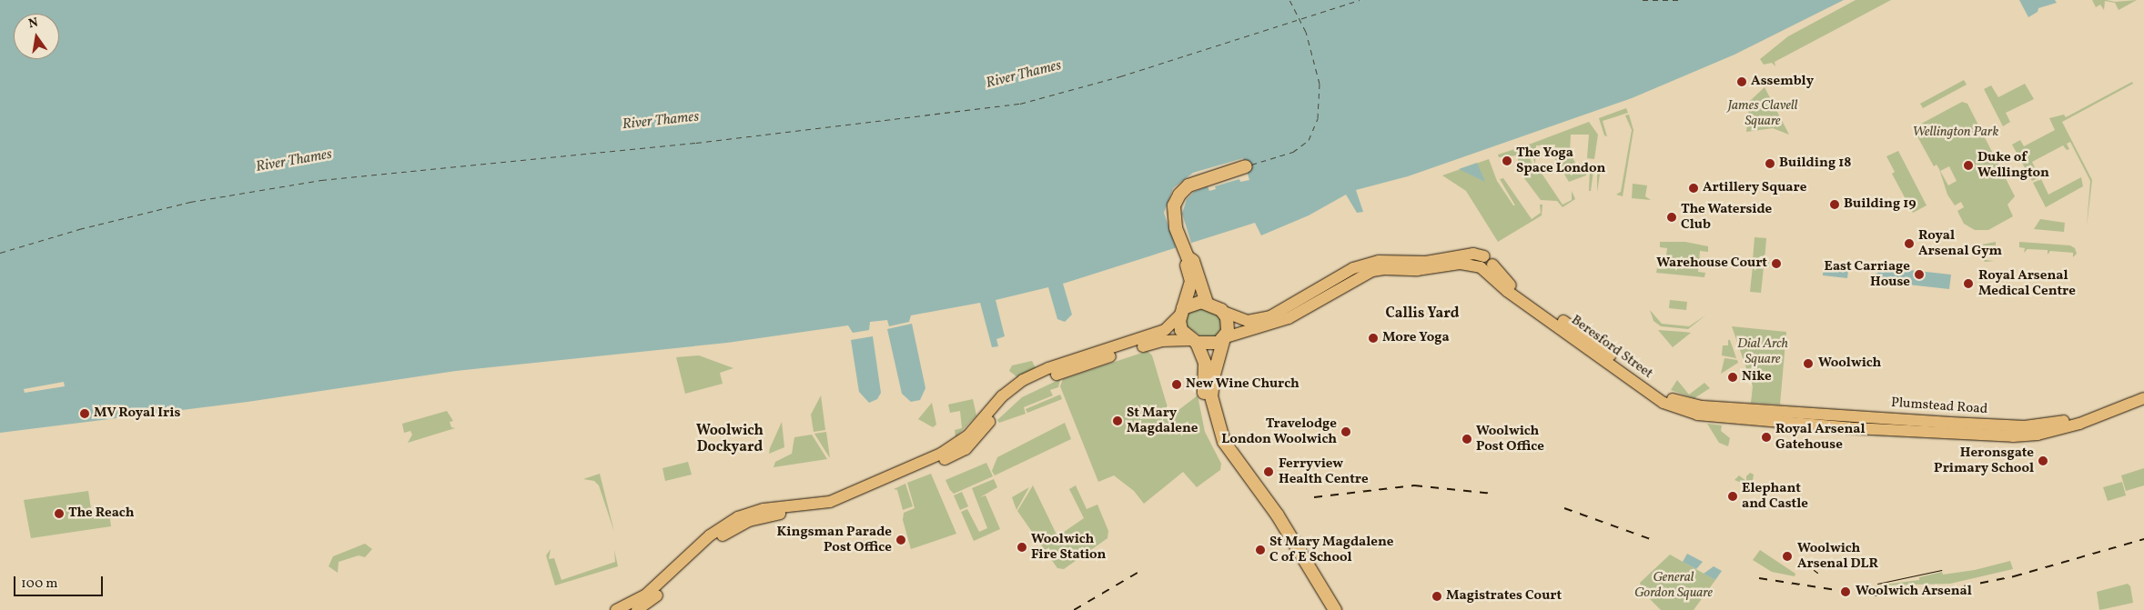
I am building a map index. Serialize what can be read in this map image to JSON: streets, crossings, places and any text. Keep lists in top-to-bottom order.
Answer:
{
  "streets": {
    "main road": ["Beresford Street", "Plumstead Road"]
  },
  "crossings": [
    ["Beresford Street", "Plumstead Road"]
  ],
  "districts": ["Callis Yard", "Woolwich Dockyard"],
  "water": ["River Thames"],
  "parks": [
    "James Clavell Square",
    "Wellington Park",
    "Dial Arch Square",
    "General Gordon Square"
  ],
  "places": [
    "Assembly",
    "The Yoga Space London",
    "Building 18",
    "Duke of Wellington",
    "Artillery Square",
    "Building 19",
    "The Waterside Club",
    "Royal Arsenal Gym",
    "Warehouse Court",
    "East Carriage House",
    "Royal Arsenal Medical Centre",
    "More Yoga",
    "Woolwich",
    "Nike",
    "New Wine Church",
    "MV Royal Iris",
    "St Mary Magdalene",
    "Travelodge London Woolwich",
    "Royal Arsenal Gatehouse",
    "Woolwich Post Office",
    "Heronsgate Primary School",
    "Ferryview Health Centre",
    "Elephant and Castle",
    "The Reach",
    "Kingsman Parade Post Office",
    "Woolwich Fire Station",
    "St Mary Magdalene C of E School",
    "Woolwich Arsenal DLR",
    "Woolwich Arsenal",
    "Magistrates Court"
  ],
  "scale_bar": "100 m",
  "north": "top"
}
